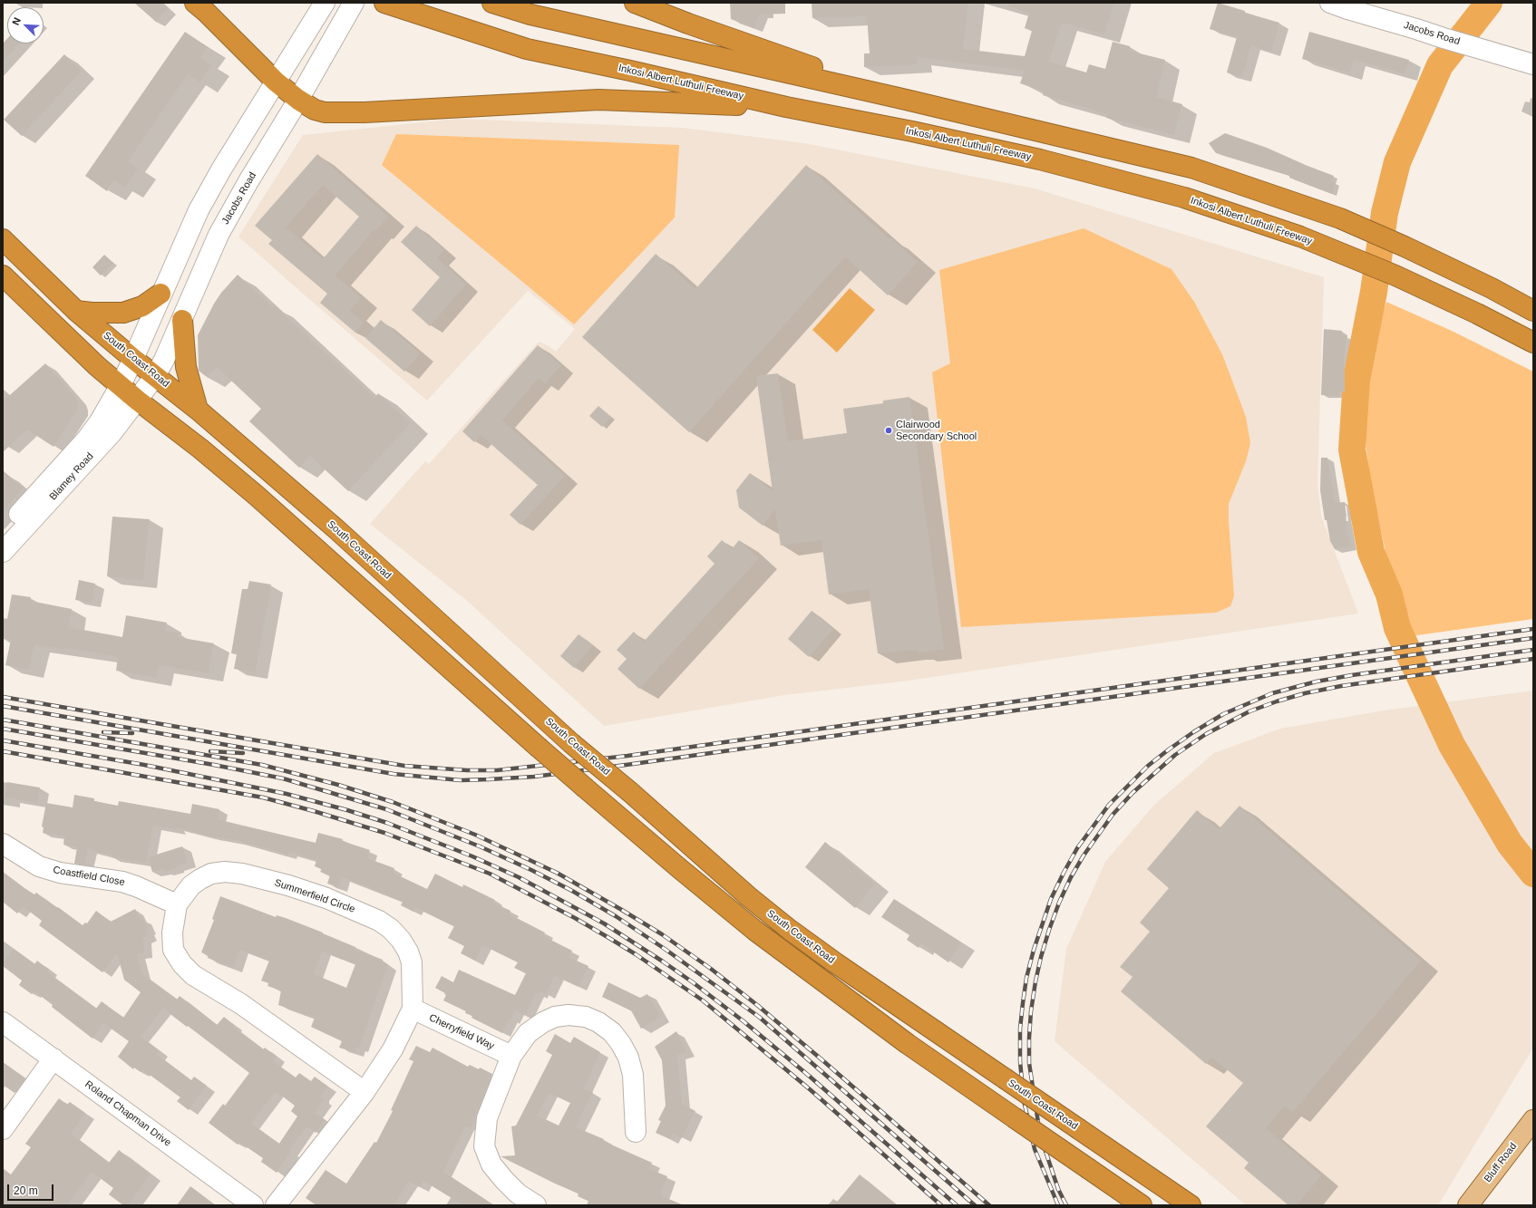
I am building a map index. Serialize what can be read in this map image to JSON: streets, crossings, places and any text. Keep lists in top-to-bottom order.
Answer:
{
  "streets": {
    "highway": ["Inkosi Albert Luthuli Freeway", "South Coast Road"],
    "main road": ["Bluff Road"],
    "street": [
      "Jacobs Road",
      "Blamey Road",
      "Coastfield Close",
      "Summerfield Circle",
      "Cherryfield Way",
      "Roland Chapman Drive"
    ]
  },
  "crossings": [
    ["Jacobs Road", "South Coast Road"],
    ["Jacobs Road", "Blamey Road"],
    ["Coastfield Close", "Summerfield Circle"],
    ["Summerfield Circle", "Cherryfield Way"]
  ],
  "places": ["Clairwood Secondary School"],
  "scale_bar": "20 m",
  "north": "top left"
}
